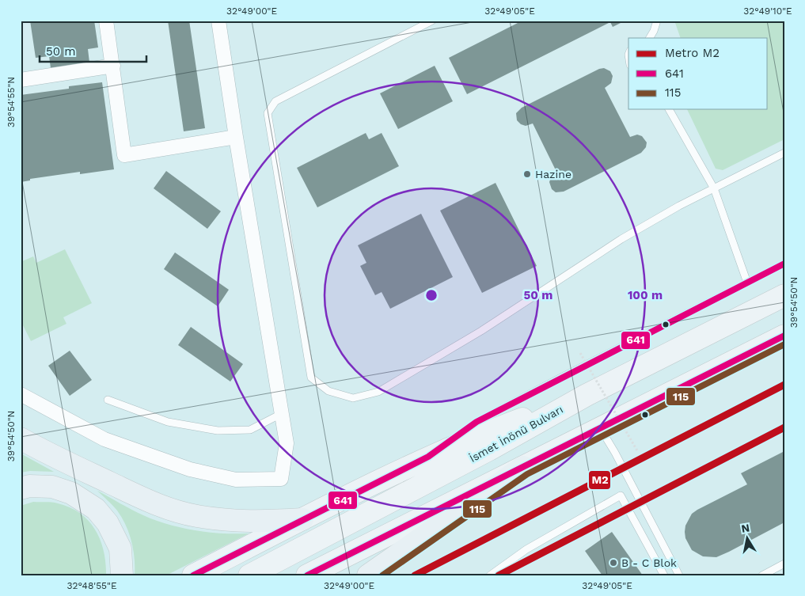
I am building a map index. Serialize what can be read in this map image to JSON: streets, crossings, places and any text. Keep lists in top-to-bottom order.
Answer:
{
  "streets": {
    "main road": ["İsmet İnönü Bulvarı"]
  },
  "places": ["Hazine", "B - C Blok"],
  "lines": ["transit line 641", "transit line 115", "metro line M2"],
  "legend": ["Metro M2", "641", "115"],
  "scale_bar": "50 m",
  "north": "top",
  "coordinates": [
    "32°49'00\"E",
    "32°49'05\"E",
    "32°49'10\"E",
    "39°54'55\"N",
    "39°54'50\"N",
    "32°48'55\"E"
  ],
  "rings": ["50 m", "100 m"]
}
